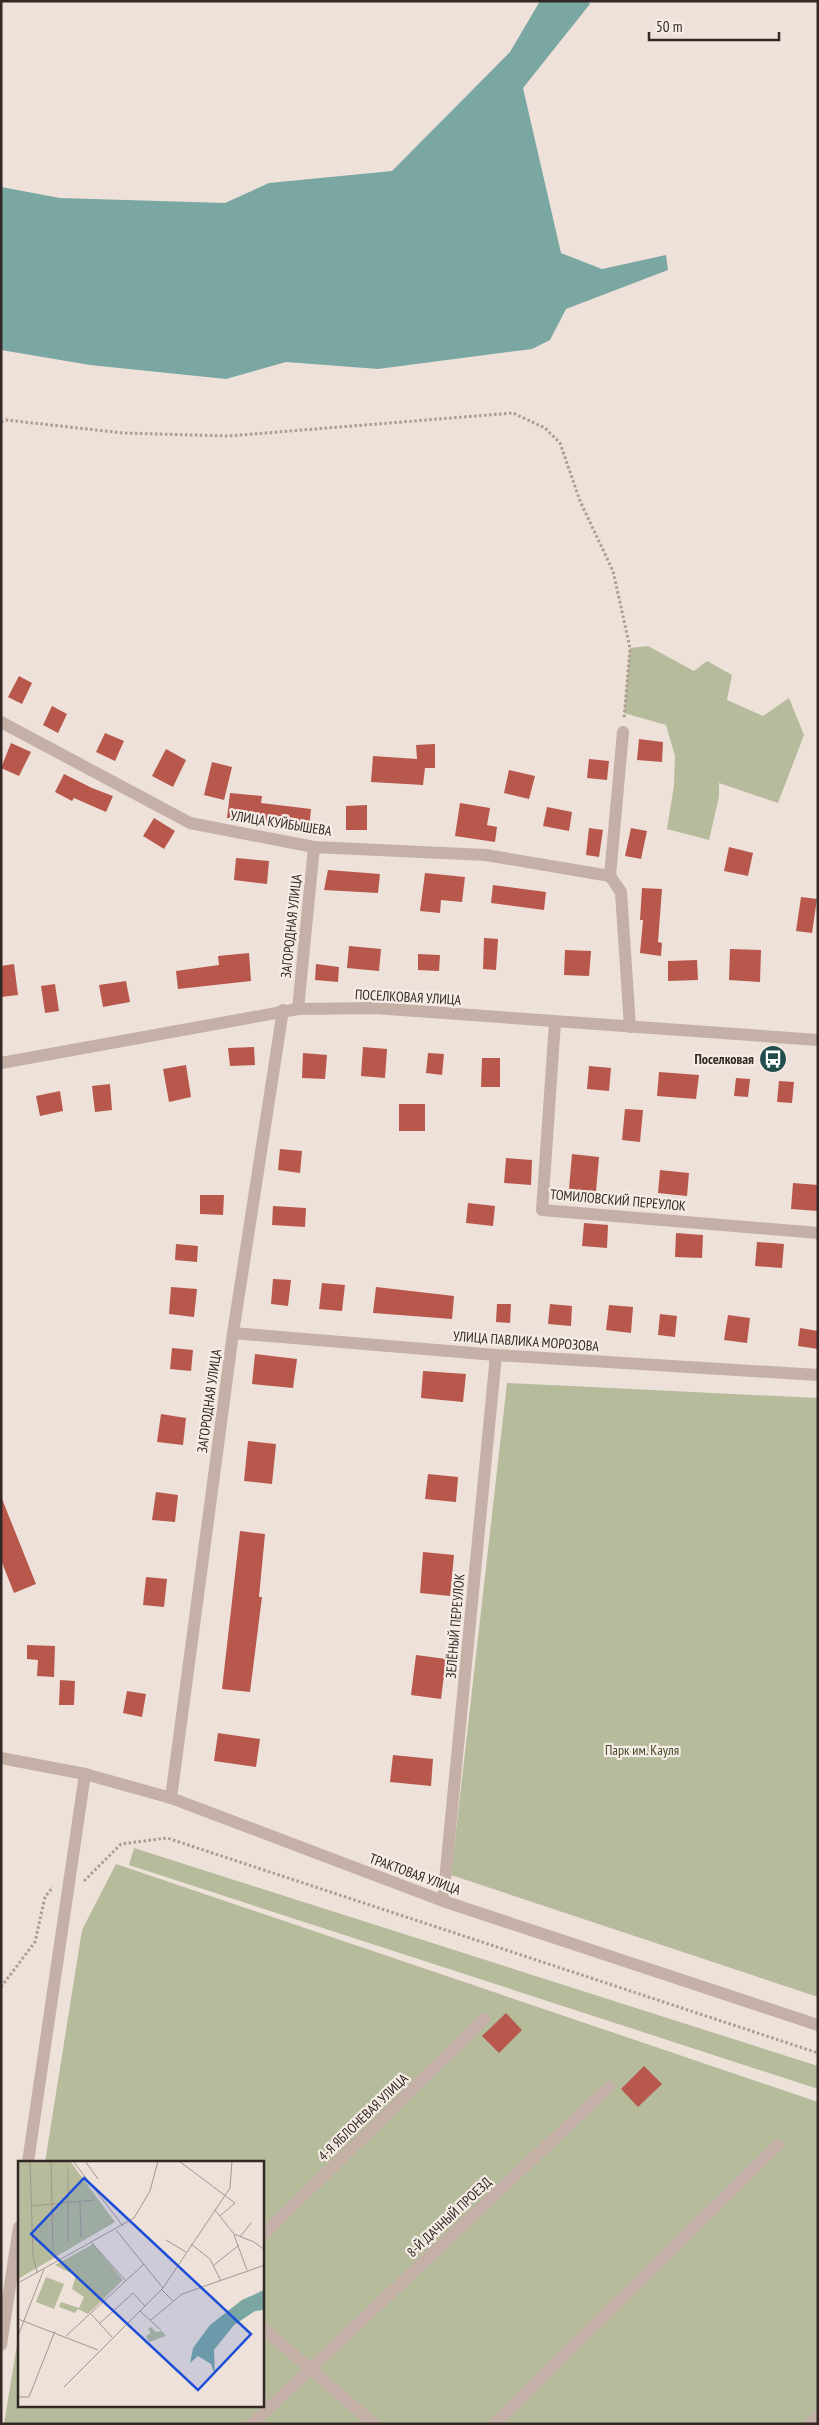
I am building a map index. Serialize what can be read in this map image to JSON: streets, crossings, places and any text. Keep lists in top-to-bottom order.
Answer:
{
  "streets": {
    "street": [
      "УЛИЦА КУЙБЫШЕВА",
      "ЗАГОРОДНАЯ УЛИЦА",
      "ПОСЕЛКОВАЯ УЛИЦА",
      "ТОМИЛОВСКИЙ ПЕРЕУЛОК",
      "УЛИЦА ПАВЛИКА МОРОЗОВА",
      "ЗЕЛЁНЫЙ ПЕРЕУЛОК",
      "ТРАКТОВАЯ УЛИЦА",
      "4-Я ЯБЛОНЕВАЯ УЛИЦА",
      "8-Й ДАЧНЫЙ ПРОЕЗД"
    ]
  },
  "crossings": [
    ["УЛИЦА КУЙБЫШЕВА", "ЗАГОРОДНАЯ УЛИЦА"],
    ["ЗАГОРОДНАЯ УЛИЦА", "ПОСЕЛКОВАЯ УЛИЦА"],
    ["ЗАГОРОДНАЯ УЛИЦА", "УЛИЦА ПАВЛИКА МОРОЗОВА"],
    ["ЗАГОРОДНАЯ УЛИЦА", "ТРАКТОВАЯ УЛИЦА"],
    ["ПОСЕЛКОВАЯ УЛИЦА", "ТОМИЛОВСКИЙ ПЕРЕУЛОК"],
    ["УЛИЦА ПАВЛИКА МОРОЗОВА", "ЗЕЛЁНЫЙ ПЕРЕУЛОК"],
    ["ЗЕЛЁНЫЙ ПЕРЕУЛОК", "ТРАКТОВАЯ УЛИЦА"]
  ],
  "parks": ["Парк им. Кауля"],
  "places": {
    "bus stop": ["Поселковая"]
  },
  "scale_bar": "50 m"
}
